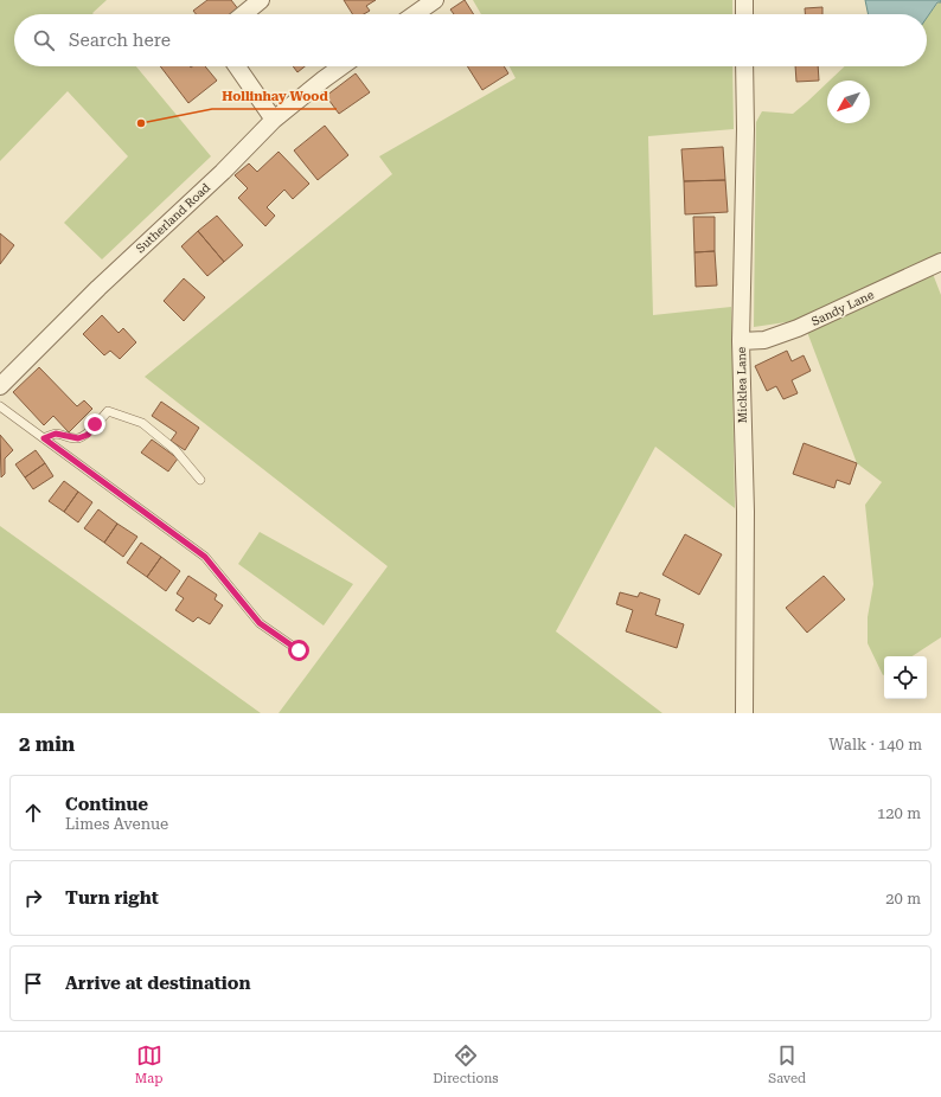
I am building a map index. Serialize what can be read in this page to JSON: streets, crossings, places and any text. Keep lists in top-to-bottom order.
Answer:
{
  "streets": {
    "street": ["Sutherland Road", "Sandy Lane", "Micklea Lane"]
  },
  "crossings": [
    ["Sandy Lane", "Micklea Lane"]
  ],
  "places": ["Hollinhay Wood"],
  "north": "bottom left",
  "page": {
    "search": "Search here",
    "heading": ["2 min", "Walk · 140 m"],
    "list": [
      ["Continue", "Limes Avenue", "120 m"],
      ["Turn right", "20 m"],
      "Arrive at destination"
    ],
    "nav": ["Map", "Directions", "Saved"]
  }
}
